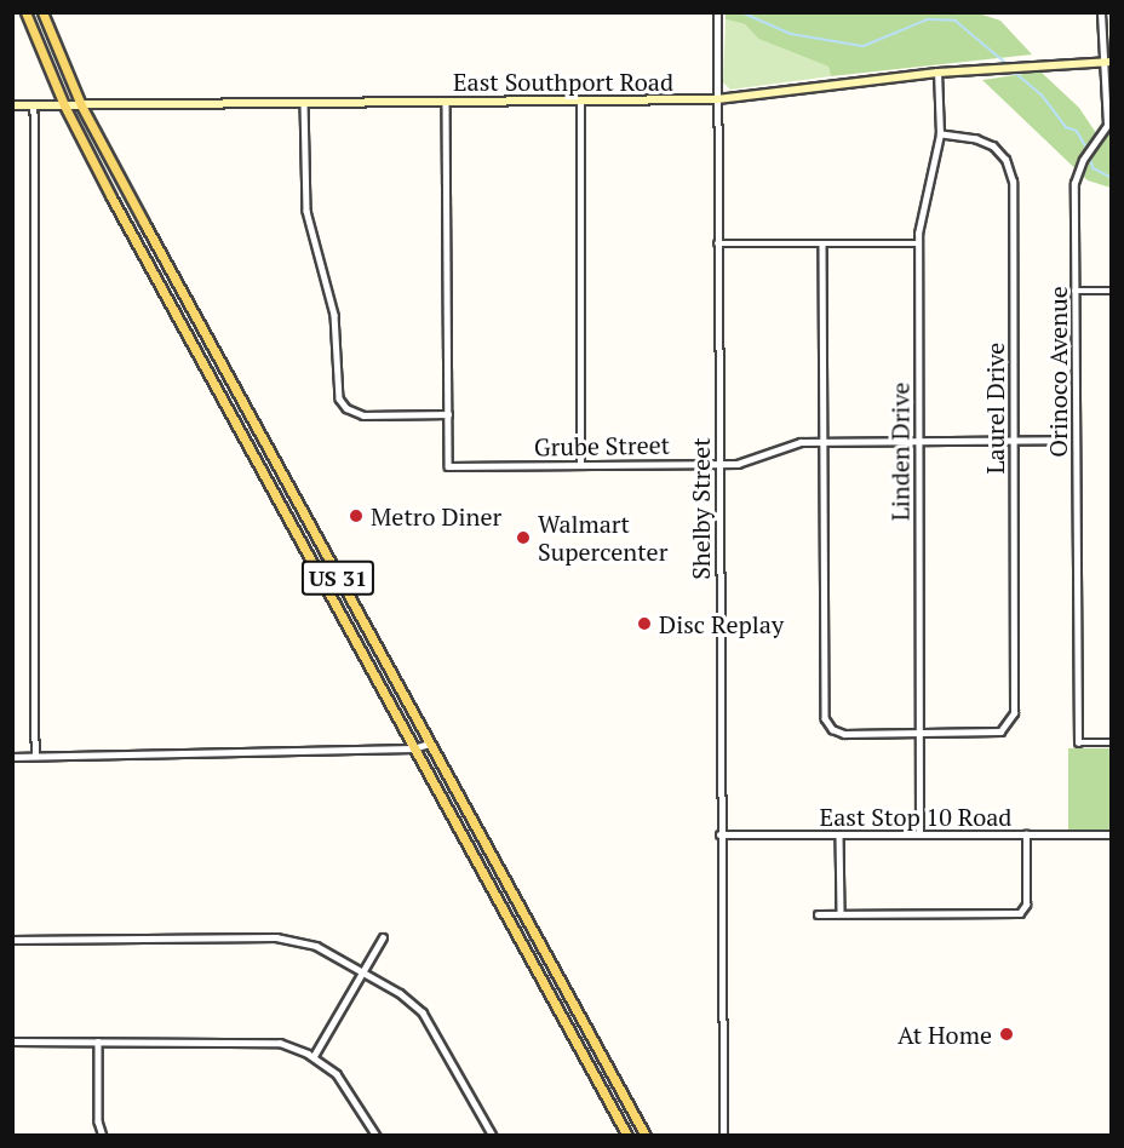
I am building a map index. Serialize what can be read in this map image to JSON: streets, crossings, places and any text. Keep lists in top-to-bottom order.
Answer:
{
  "streets": {
    "main road": ["East Southport Road", "US 31"],
    "street": [
      "Orinoco Avenue",
      "Laurel Drive",
      "Grube Street",
      "Linden Drive",
      "Shelby Street",
      "East Stop 10 Road"
    ]
  },
  "crossings": [
    ["East Southport Road", "Orinoco Avenue"],
    ["East Southport Road", "Linden Drive"],
    ["East Southport Road", "Shelby Street"],
    ["East Southport Road", "US 31"],
    ["Laurel Drive", "Grube Street"],
    ["Laurel Drive", "Linden Drive"],
    ["Grube Street", "Linden Drive"],
    ["Grube Street", "Shelby Street"],
    ["Linden Drive", "East Stop 10 Road"],
    ["Shelby Street", "East Stop 10 Road"]
  ],
  "places": [
    "Metro Diner",
    "Walmart Supercenter",
    "Disc Replay",
    "At Home"
  ]
}
